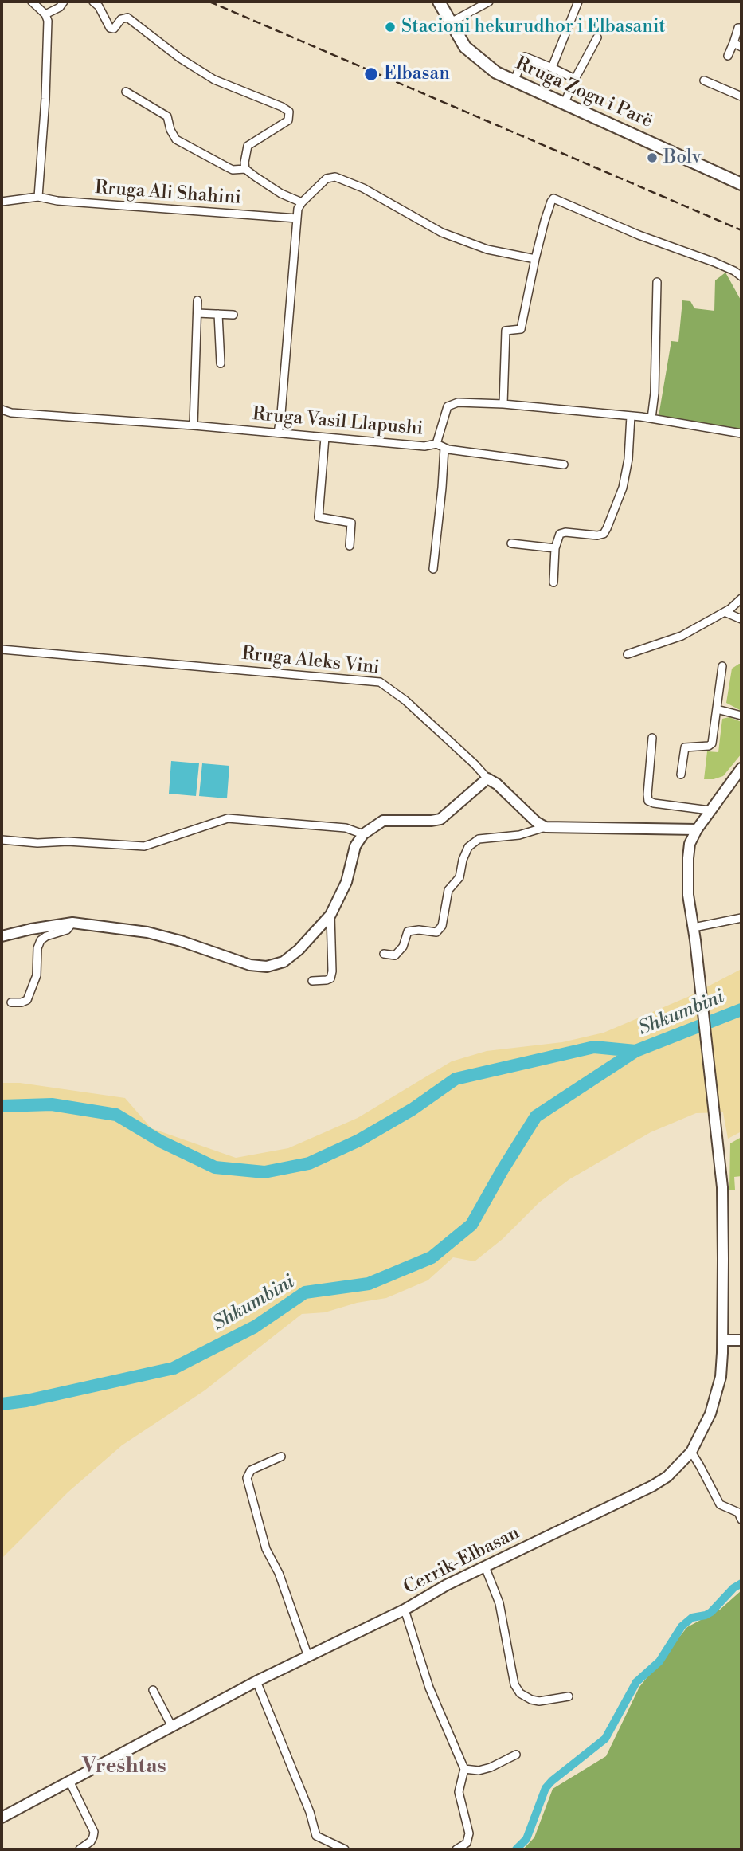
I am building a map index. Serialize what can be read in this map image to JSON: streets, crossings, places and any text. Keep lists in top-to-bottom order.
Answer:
{
  "streets": {
    "main road": ["Rruga Zogu i Parë", "Rruga Aleks Vini", "Cerrik-Elbasan"],
    "street": ["Rruga Ali Shahini", "Rruga Vasil Llapushi"]
  },
  "districts": ["Vreshtas"],
  "water": ["Shkumbini"],
  "places": ["Stacioni hekurudhor i Elbasanit", "Elbasan", "Bolv"]
}
